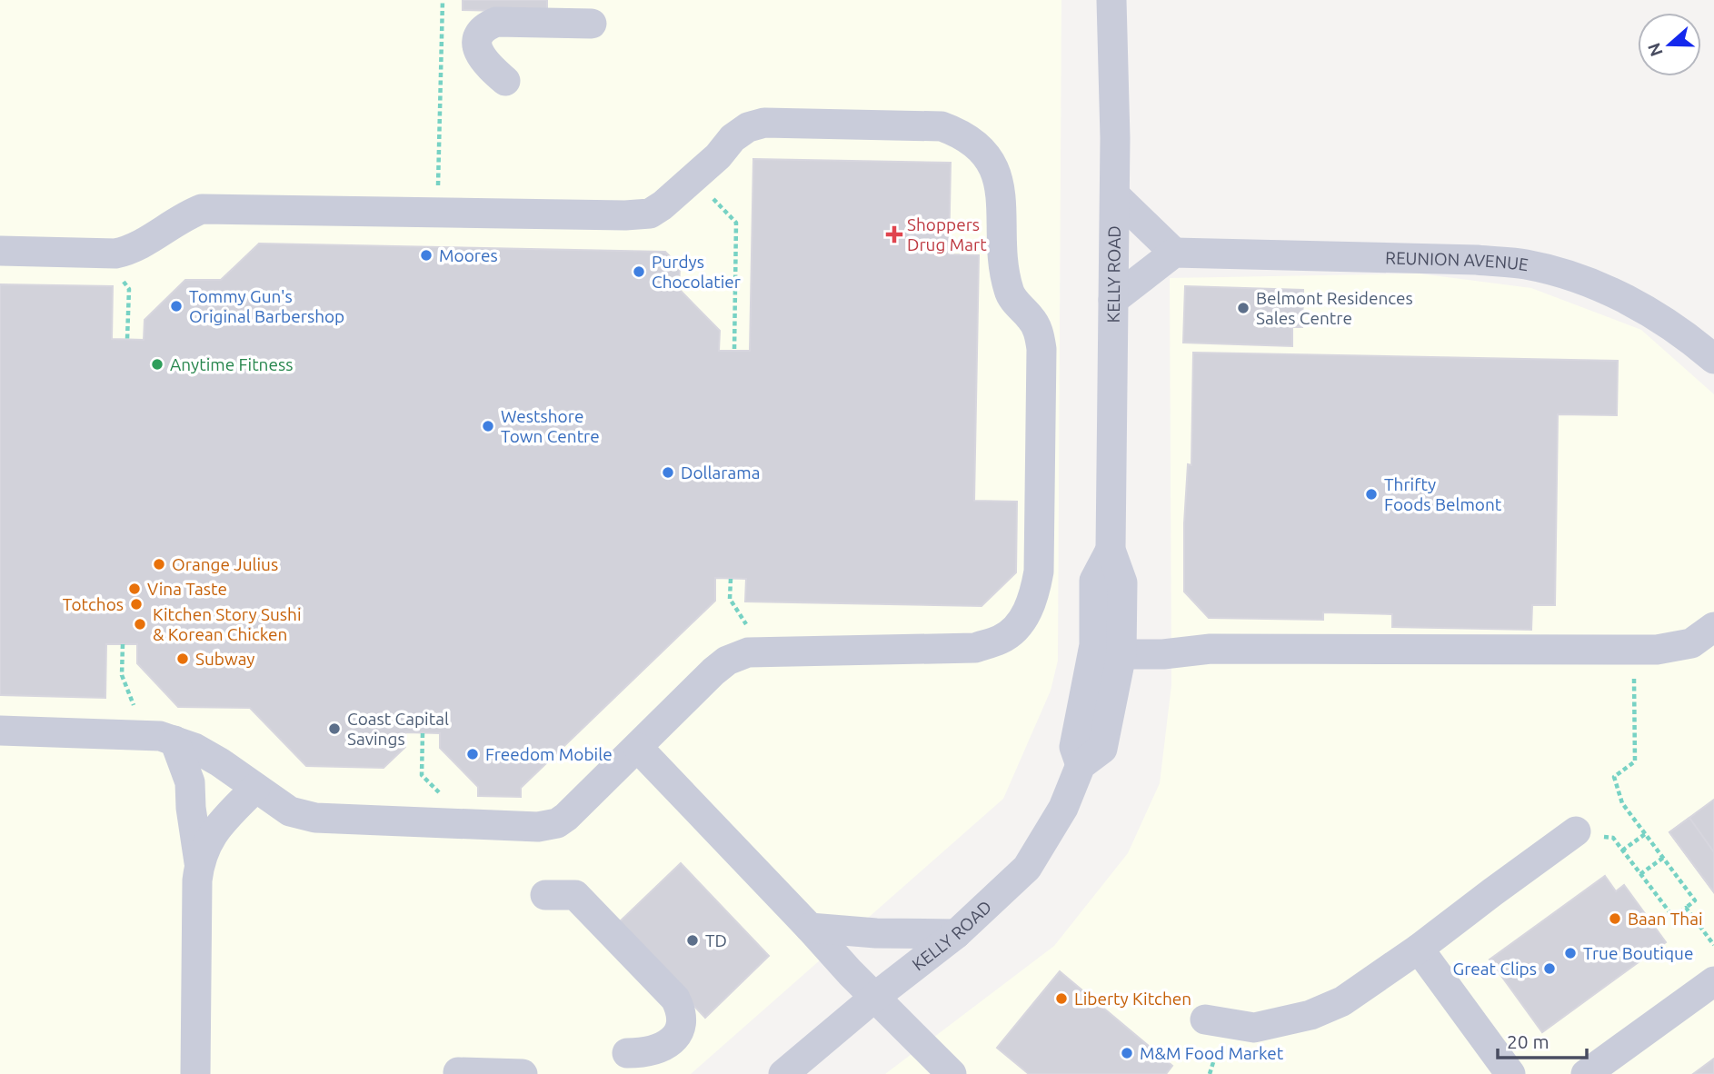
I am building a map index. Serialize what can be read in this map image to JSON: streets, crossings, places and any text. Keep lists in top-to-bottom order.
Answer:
{
  "streets": {
    "street": ["REUNION AVENUE", "KELLY ROAD"]
  },
  "places": {
    "health": ["Shoppers Drug Mart"],
    "other": [
      "Moores",
      "Purdys Chocolatier",
      "Tommy Gun's Original Barbershop",
      "Belmont Residences Sales Centre",
      "Anytime Fitness",
      "Westshore Town Centre",
      "Dollarama",
      "Thrifty Foods Belmont",
      "Orange Julius",
      "Vina Taste",
      "Totchos",
      "Kitchen Story Sushi & Korean Chicken",
      "Subway",
      "Coast Capital Savings",
      "Freedom Mobile",
      "Baan Thai",
      "TD",
      "True Boutique",
      "Great Clips",
      "Liberty Kitchen",
      "M&M Food Market"
    ]
  },
  "scale_bar": "20 m",
  "north": "left"
}
